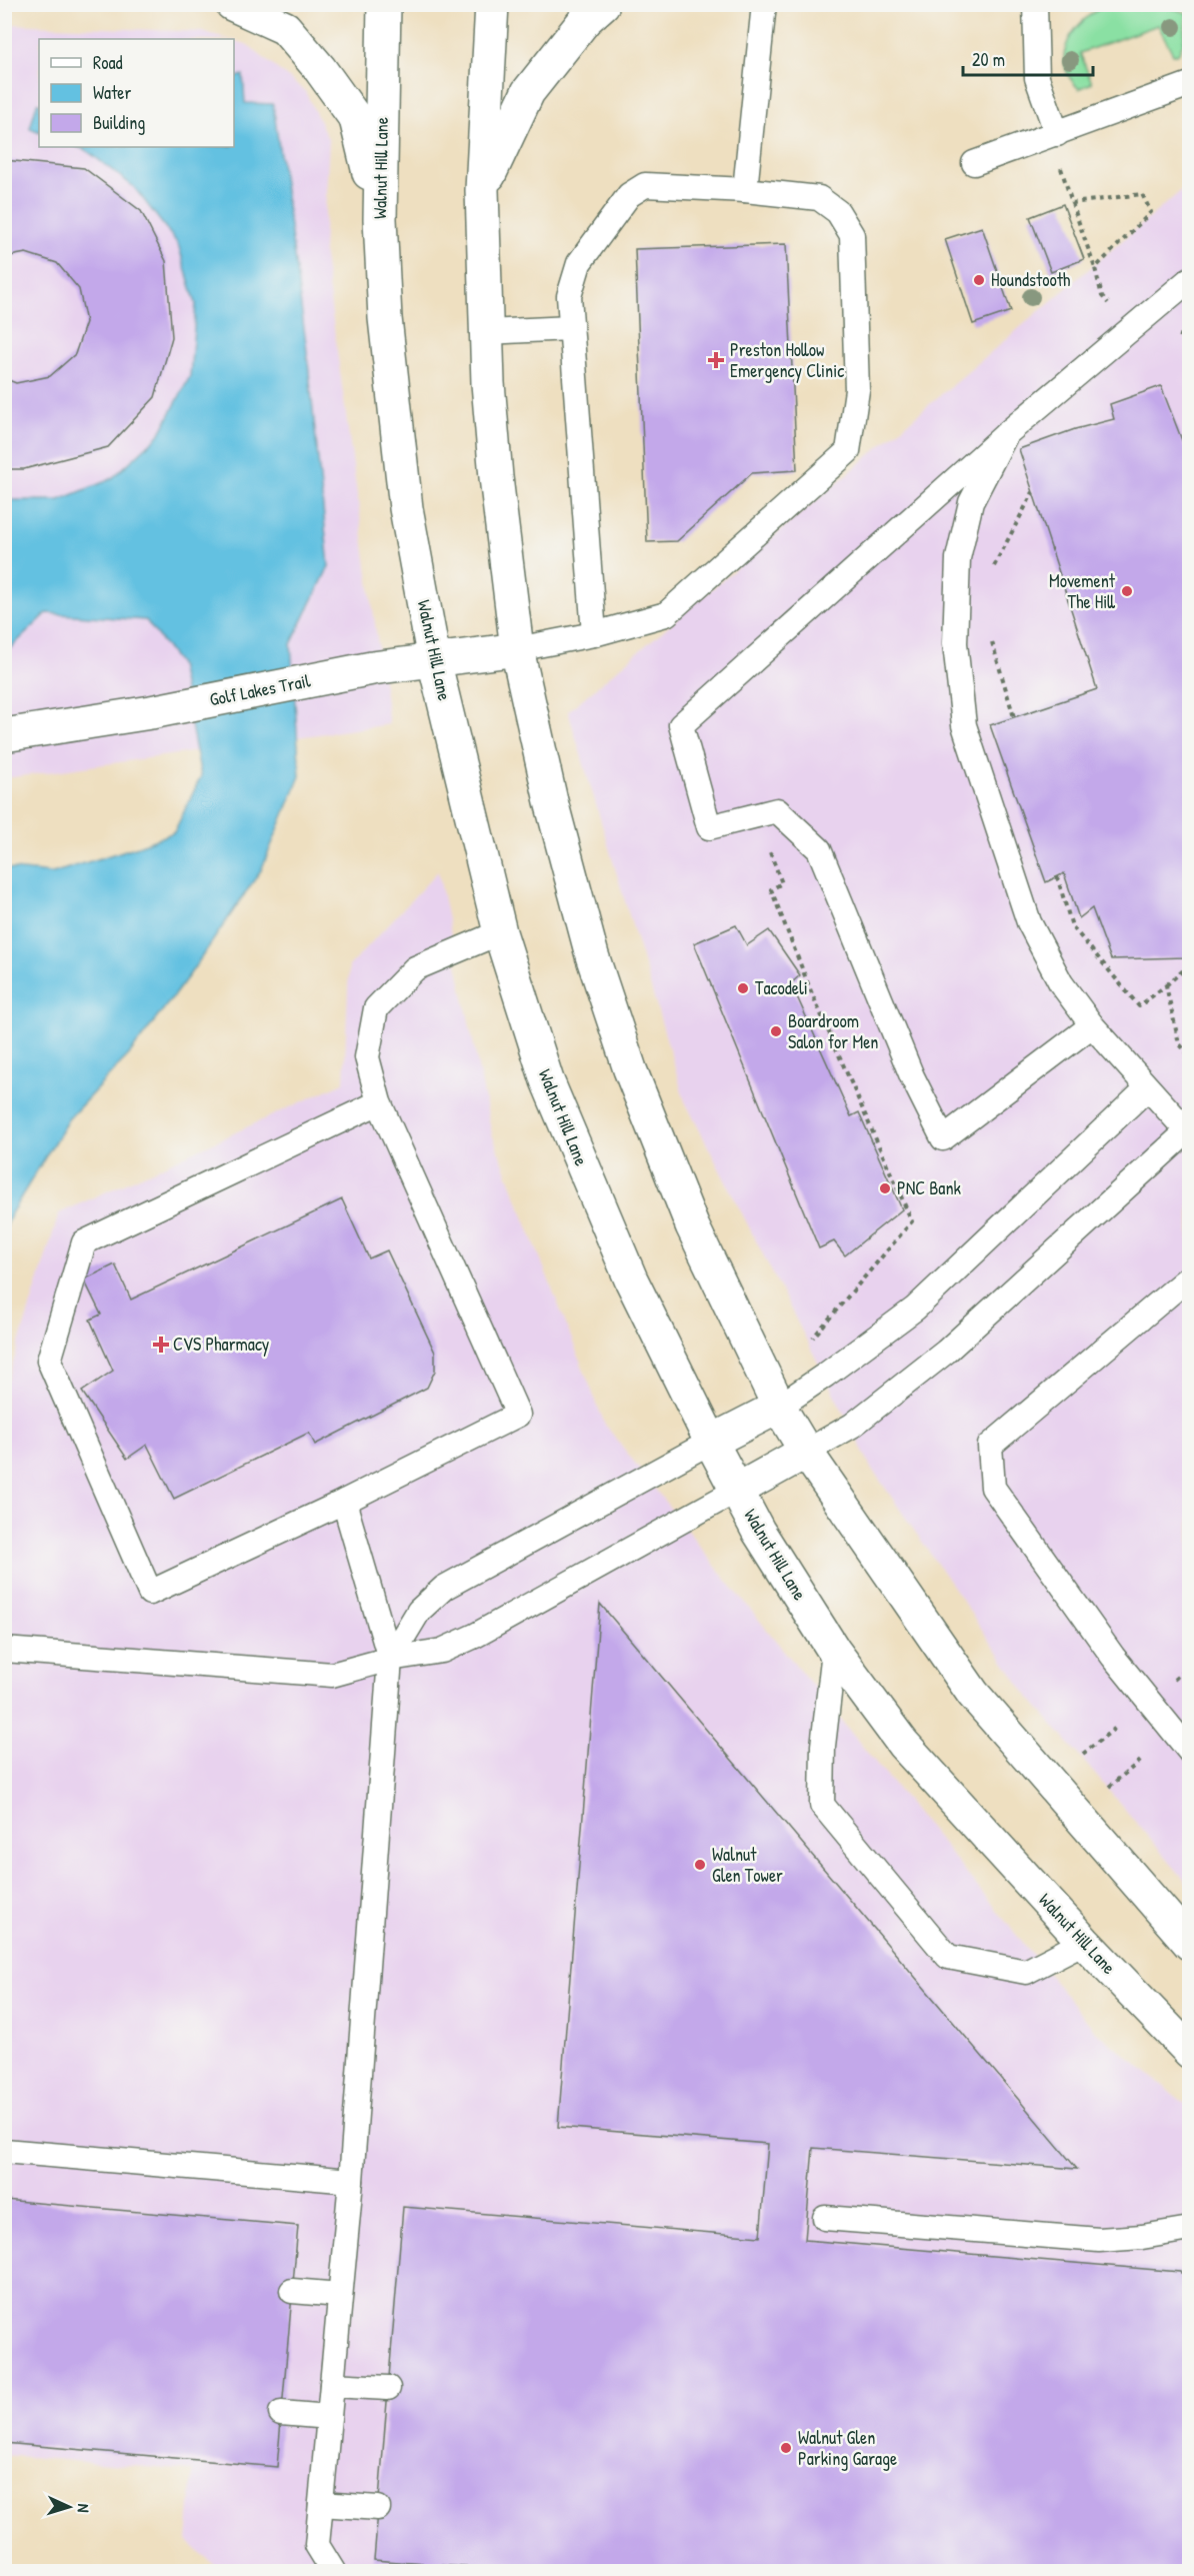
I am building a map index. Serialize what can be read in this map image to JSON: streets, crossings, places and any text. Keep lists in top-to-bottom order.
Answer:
{
  "streets": {
    "main road": ["Walnut Hill Lane", "Golf Lakes Trail"]
  },
  "crossings": [
    ["Walnut Hill Lane", "Golf Lakes Trail"]
  ],
  "places": {
    "other": [
      "Houndstooth",
      "Movement The Hill",
      "Tacodeli",
      "Boardroom Salon for Men",
      "PNC Bank",
      "Walnut Glen Tower",
      "Walnut Glen Parking Garage"
    ],
    "health": ["Preston Hollow Emergency Clinic", "CVS Pharmacy"]
  },
  "legend": ["Road", "Water", "Building"],
  "scale_bar": "20 m",
  "north": "right"
}
